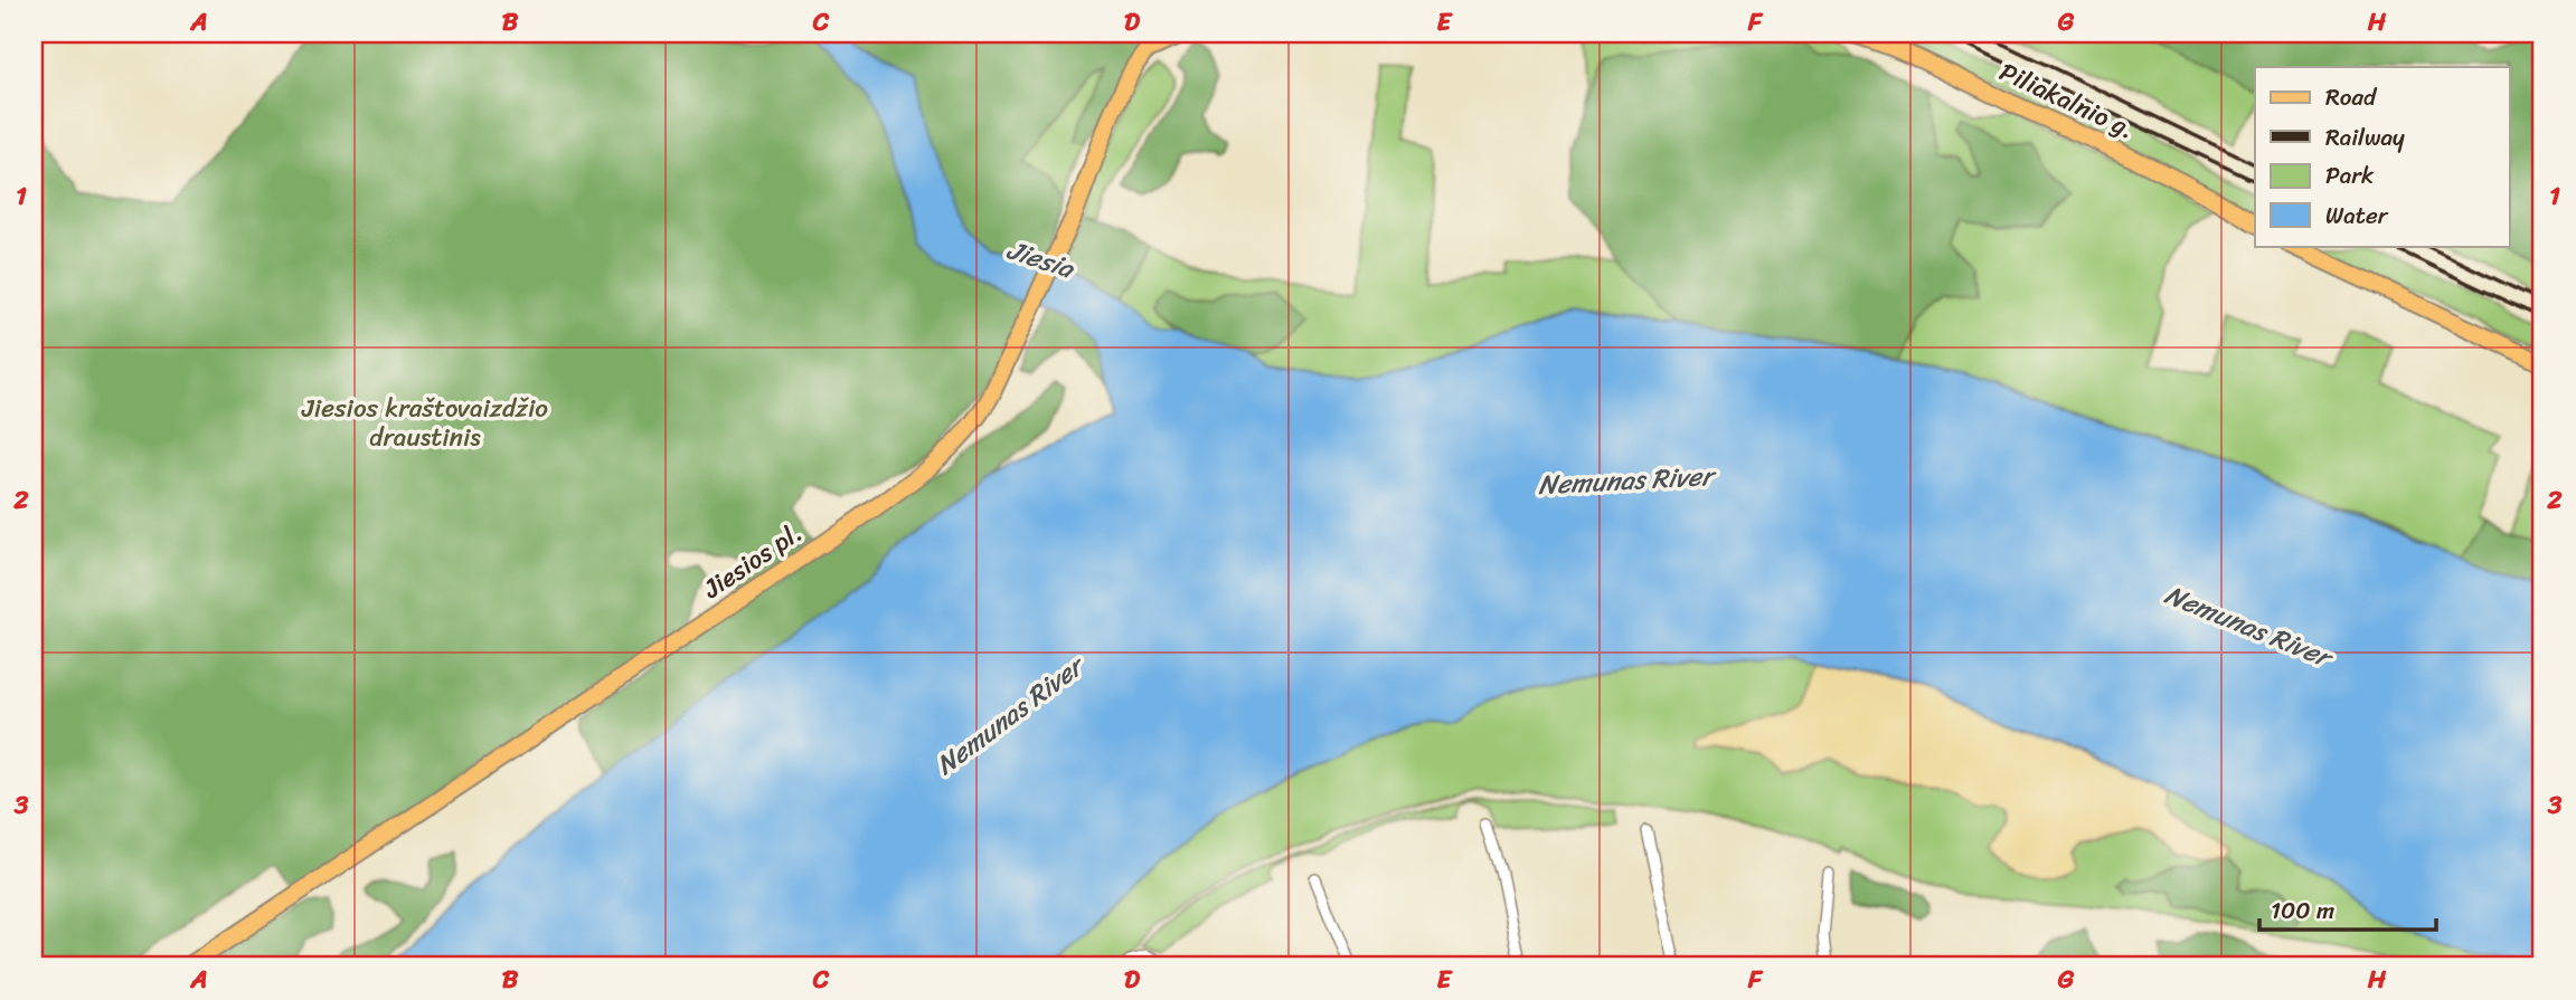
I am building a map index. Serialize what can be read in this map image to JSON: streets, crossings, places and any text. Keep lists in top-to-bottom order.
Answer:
{
  "streets": {
    "main road": ["Piliakalnio g.", "Jiesios pl."]
  },
  "water": ["Jiesia", "Nemunas River"],
  "parks": ["Jiesios kraštovaizdžio draustinis"],
  "legend": [
    "Road",
    "Railway",
    "Park",
    "Water"
  ],
  "scale_bar": "100 m",
  "grid": {
    "columns": [
      "A",
      "B",
      "C",
      "D",
      "E",
      "F",
      "G",
      "H"
    ],
    "rows": ["1", "2", "3"]
  }
}
